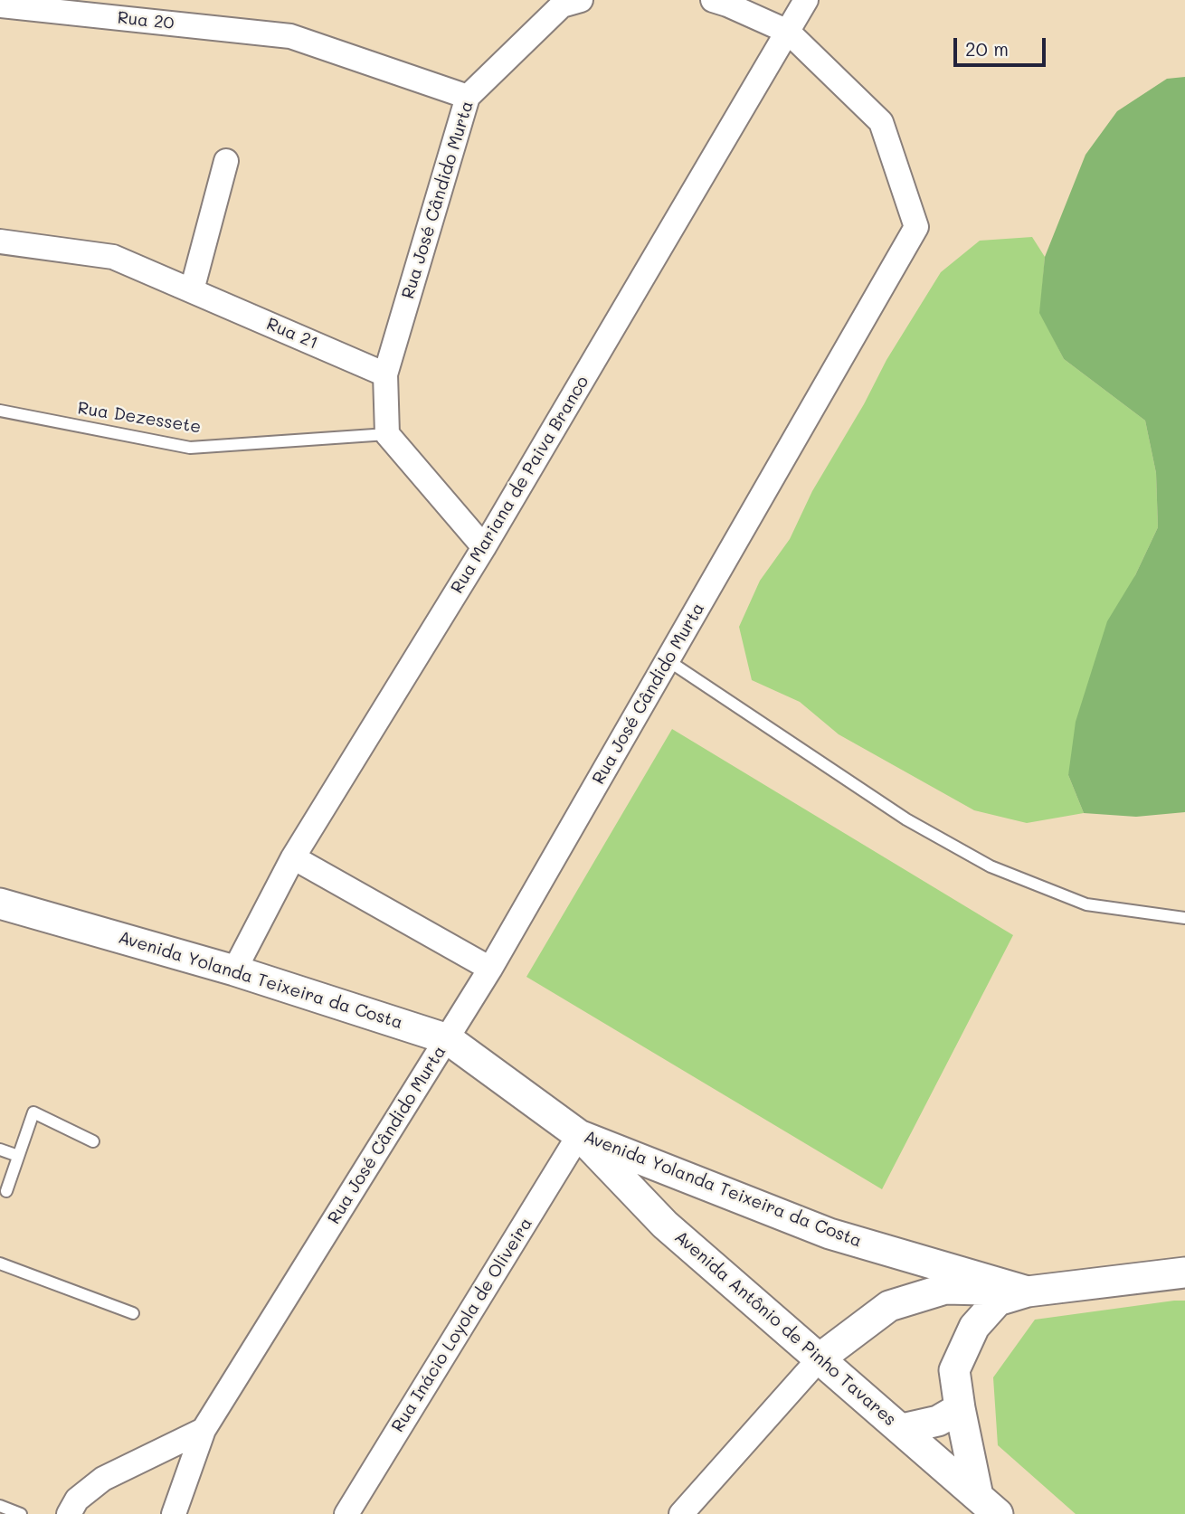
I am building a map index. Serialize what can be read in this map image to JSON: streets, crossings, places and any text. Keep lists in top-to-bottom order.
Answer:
{
  "streets": {
    "street": [
      "Rua 20",
      "Rua José Cândido Murta",
      "Rua 21",
      "Rua Mariana de Paiva Branco",
      "Avenida Yolanda Teixeira da Costa",
      "Rua Inácio Loyola de Oliveira",
      "Avenida Antônio de Pinho Tavares"
    ],
    "lane": ["Rua Dezessete"]
  },
  "crossings": [
    ["Rua 20", "Rua José Cândido Murta"],
    ["Rua José Cândido Murta", "Rua 21"],
    ["Rua José Cândido Murta", "Rua Mariana de Paiva Branco"],
    ["Rua José Cândido Murta", "Avenida Yolanda Teixeira da Costa"],
    ["Rua Mariana de Paiva Branco", "Avenida Yolanda Teixeira da Costa"],
    ["Avenida Yolanda Teixeira da Costa", "Rua Inácio Loyola de Oliveira"],
    ["Avenida Yolanda Teixeira da Costa", "Avenida Antônio de Pinho Tavares"],
    ["Rua Inácio Loyola de Oliveira", "Avenida Antônio de Pinho Tavares"]
  ],
  "scale_bar": "20 m"
}
